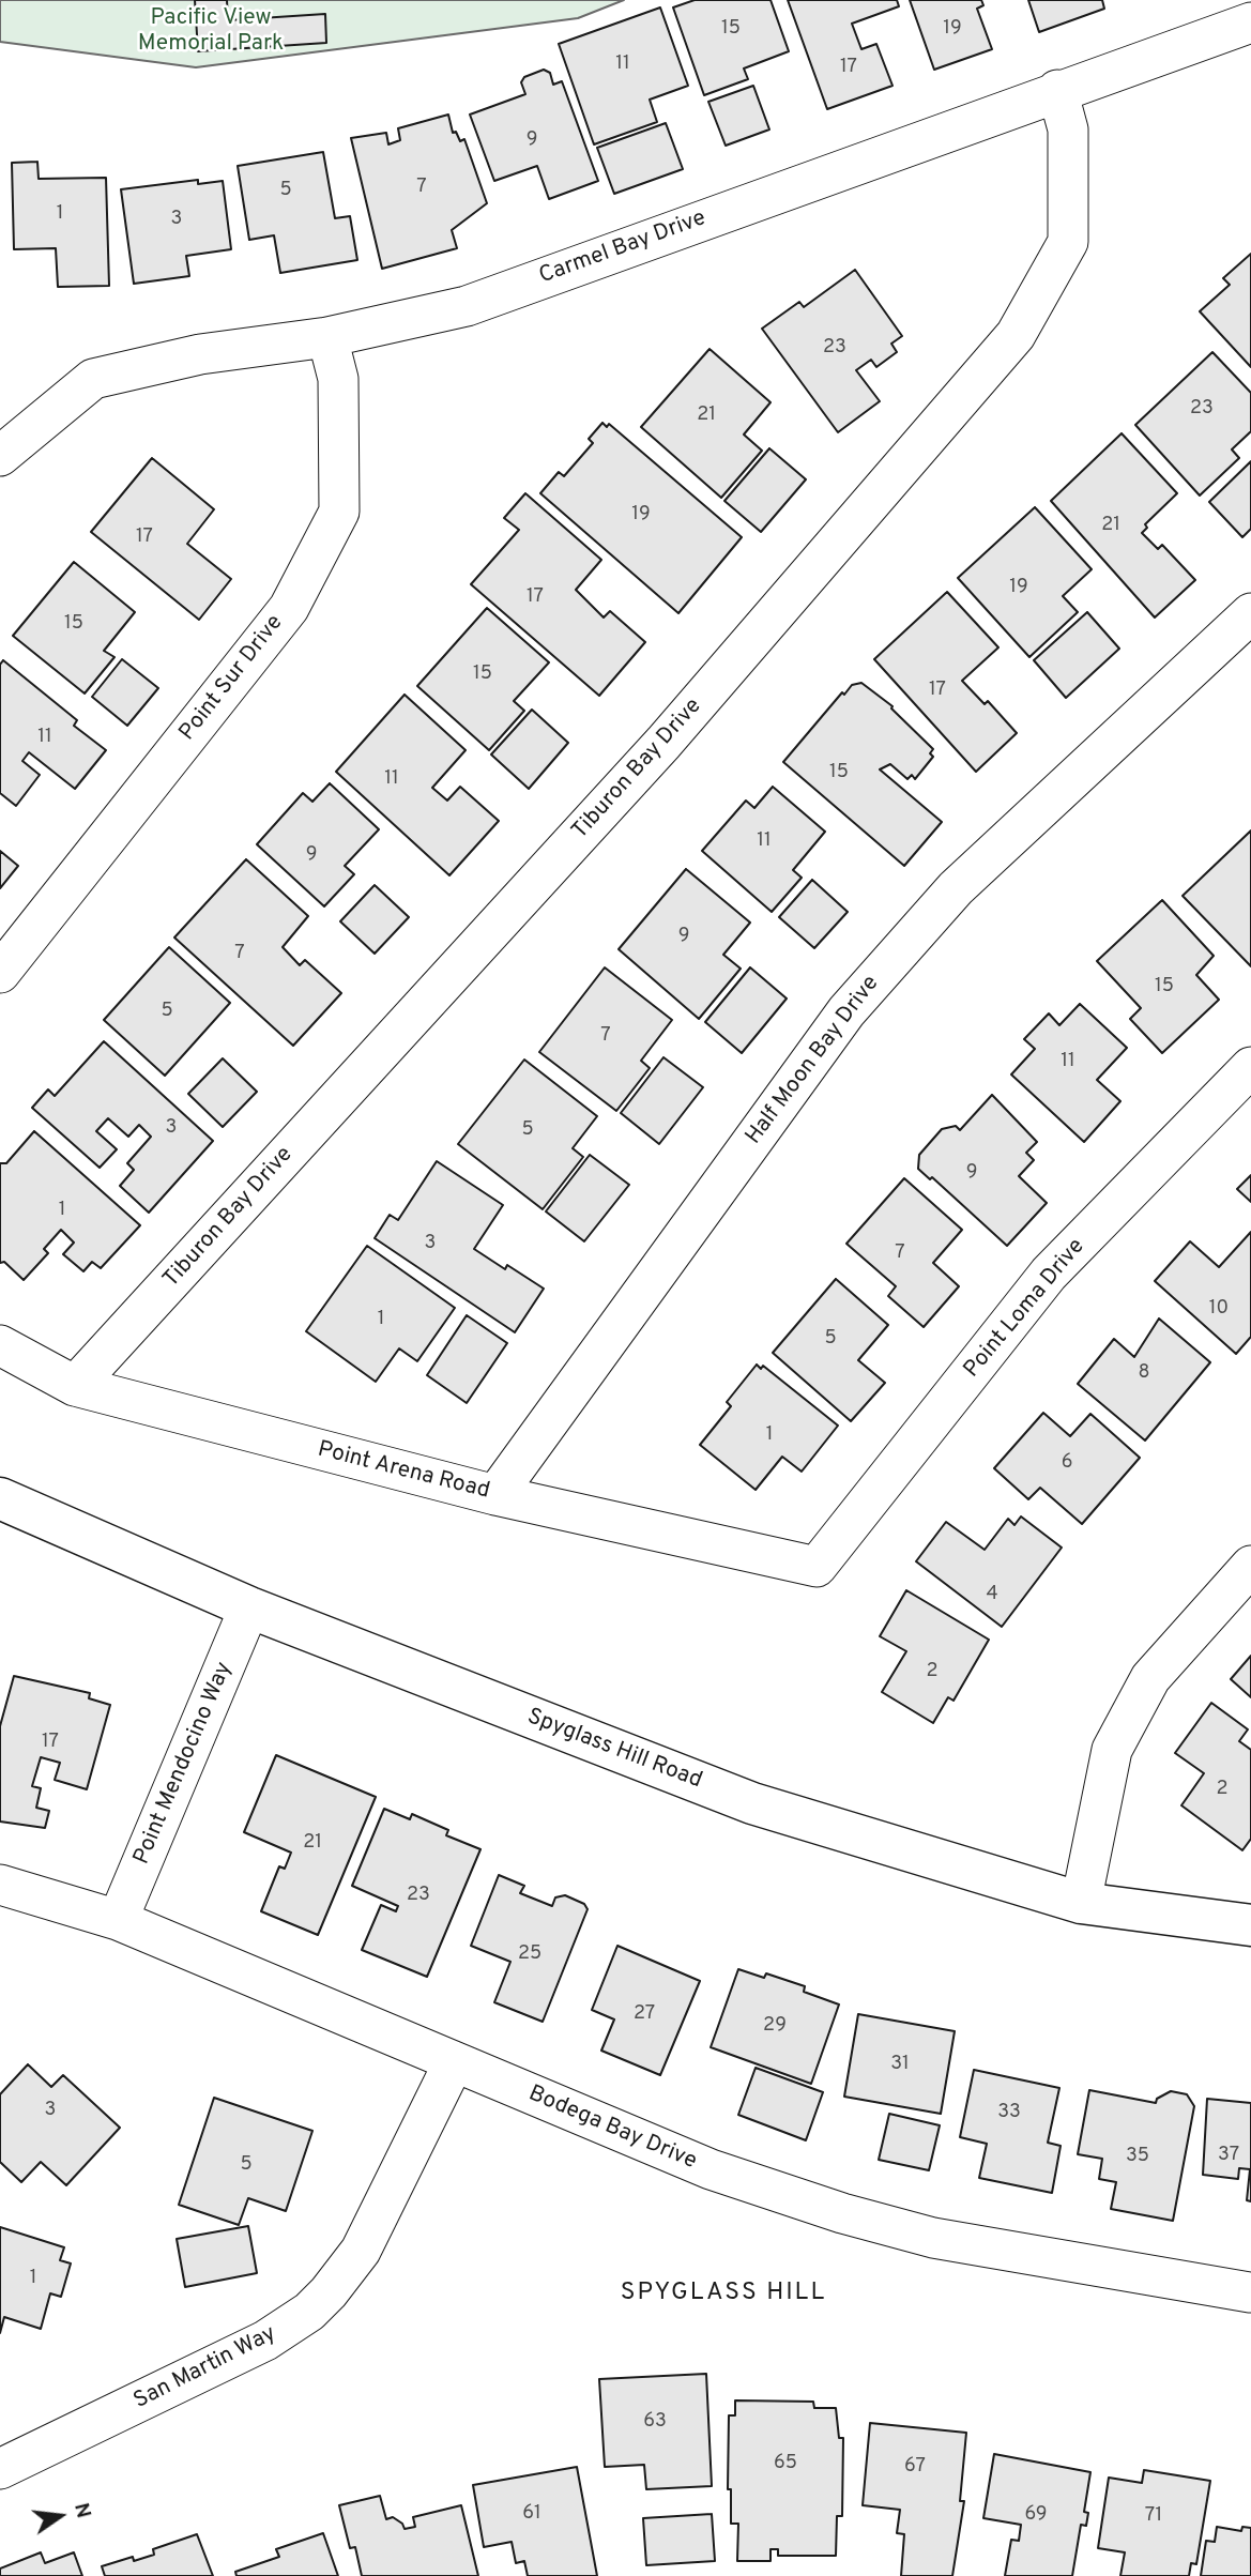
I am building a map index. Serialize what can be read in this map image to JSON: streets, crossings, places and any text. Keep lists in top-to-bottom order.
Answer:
{
  "streets": {
    "main road": ["Spyglass Hill Road"],
    "street": [
      "Carmel Bay Drive",
      "Point Sur Drive",
      "Tiburon Bay Drive",
      "Half Moon Bay Drive",
      "Point Loma Drive",
      "Point Arena Road",
      "Point Mendocino Way",
      "Bodega Bay Drive",
      "San Martin Way"
    ]
  },
  "crossings": [
    ["Carmel Bay Drive", "Point Sur Drive"],
    ["Carmel Bay Drive", "Tiburon Bay Drive"],
    ["Tiburon Bay Drive", "Point Arena Road"],
    ["Half Moon Bay Drive", "Point Arena Road"],
    ["Point Loma Drive", "Point Arena Road"],
    ["Spyglass Hill Road", "Point Mendocino Way"],
    ["Point Mendocino Way", "Bodega Bay Drive"],
    ["Bodega Bay Drive", "San Martin Way"]
  ],
  "districts": ["SPYGLASS HILL"],
  "parks": ["Pacific View Memorial Park"],
  "house_numbers": [
    "15",
    "19",
    "11",
    "17",
    "9",
    "7",
    "5",
    "1",
    "3",
    "23",
    "23",
    "21",
    "19",
    "21",
    "17",
    "19",
    "17",
    "15",
    "15",
    "17",
    "11",
    "15",
    "11",
    "11",
    "9",
    "9",
    "7",
    "15",
    "5",
    "7",
    "11",
    "3",
    "5",
    "9",
    "1",
    "3",
    "7",
    "10",
    "1",
    "5",
    "8",
    "1",
    "6",
    "4",
    "2",
    "17",
    "2",
    "21",
    "23",
    "25",
    "27",
    "29",
    "31",
    "3",
    "33",
    "37",
    "35",
    "5",
    "1",
    "63",
    "65",
    "67",
    "61",
    "69",
    "71"
  ],
  "north": "right"
}
